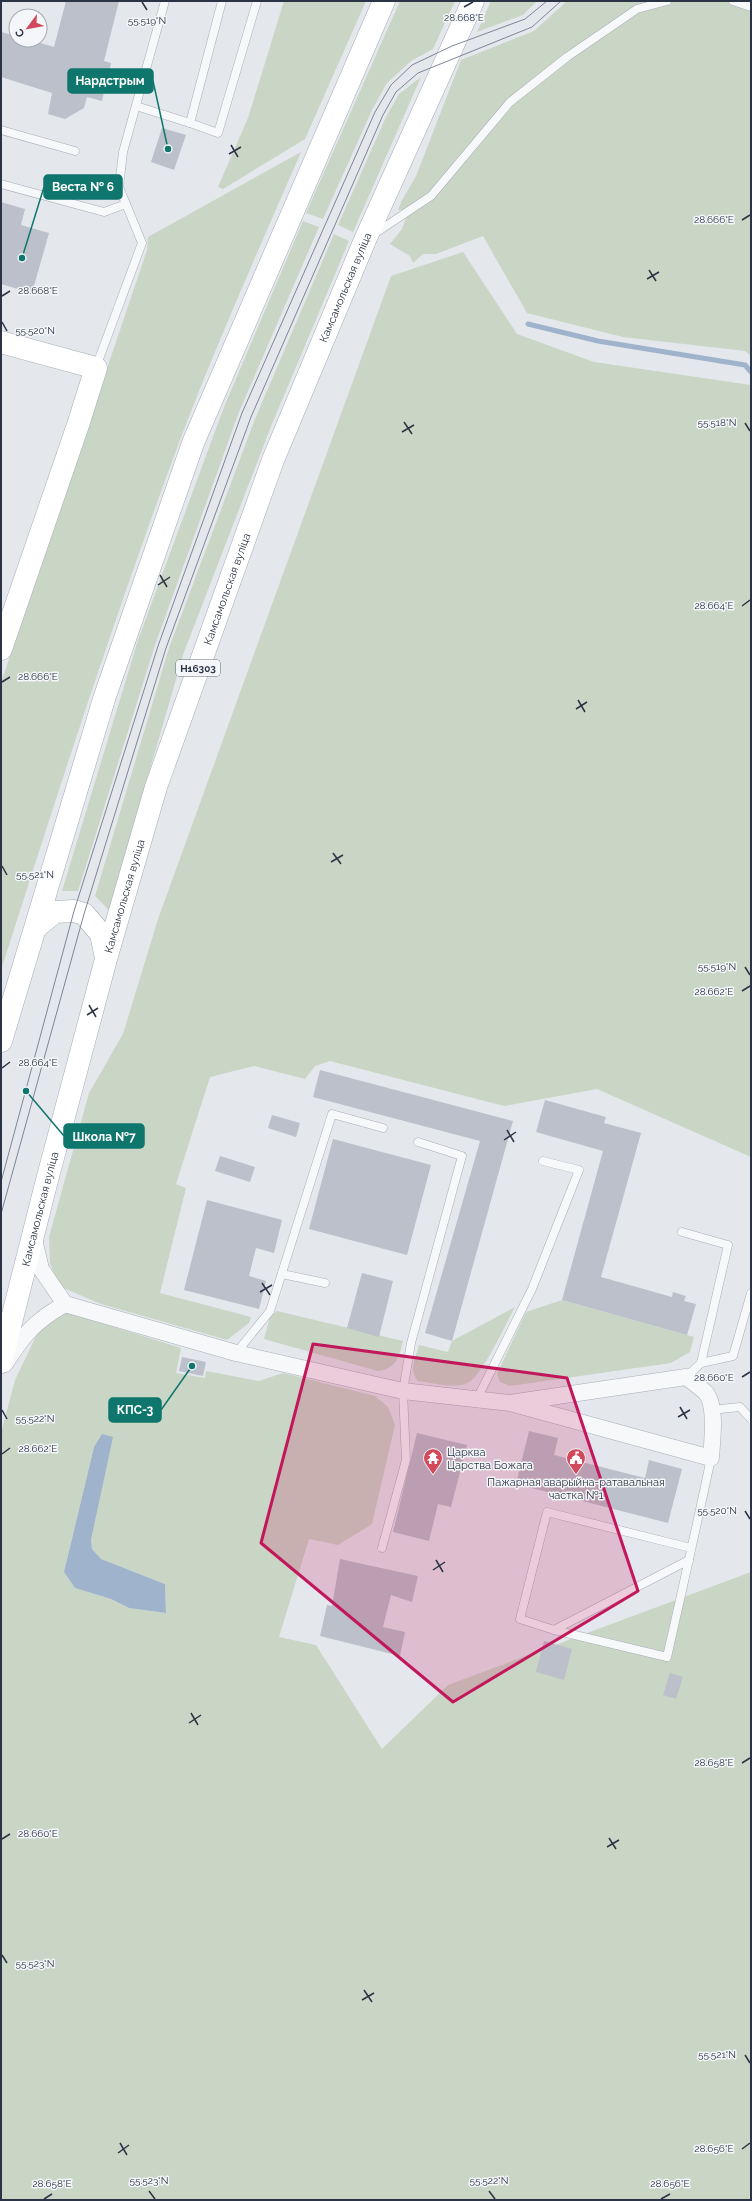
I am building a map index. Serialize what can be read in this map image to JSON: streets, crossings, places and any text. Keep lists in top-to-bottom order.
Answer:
{
  "streets": {
    "main road": ["Камсамольская вуліца", "Н16303"]
  },
  "places": {
    "other": [
      "Нардстрым",
      "Веста № 6",
      "Школа №7",
      "КПС-3"
    ],
    "temple": ["Царква Царства Божага"],
    "public building": ["Пажарная аварыйна-ратавальная частка №1"]
  },
  "north": "bottom left",
  "coordinates": [
    "28.668°E",
    "55.519°N",
    "28.666°E",
    "55.520°N",
    "55.518°N",
    "28.664°E",
    "55.521°N",
    "28.662°E",
    "28.660°E",
    "55.522°N",
    "28.658°E",
    "55.523°N",
    "28.656°E"
  ]
}
